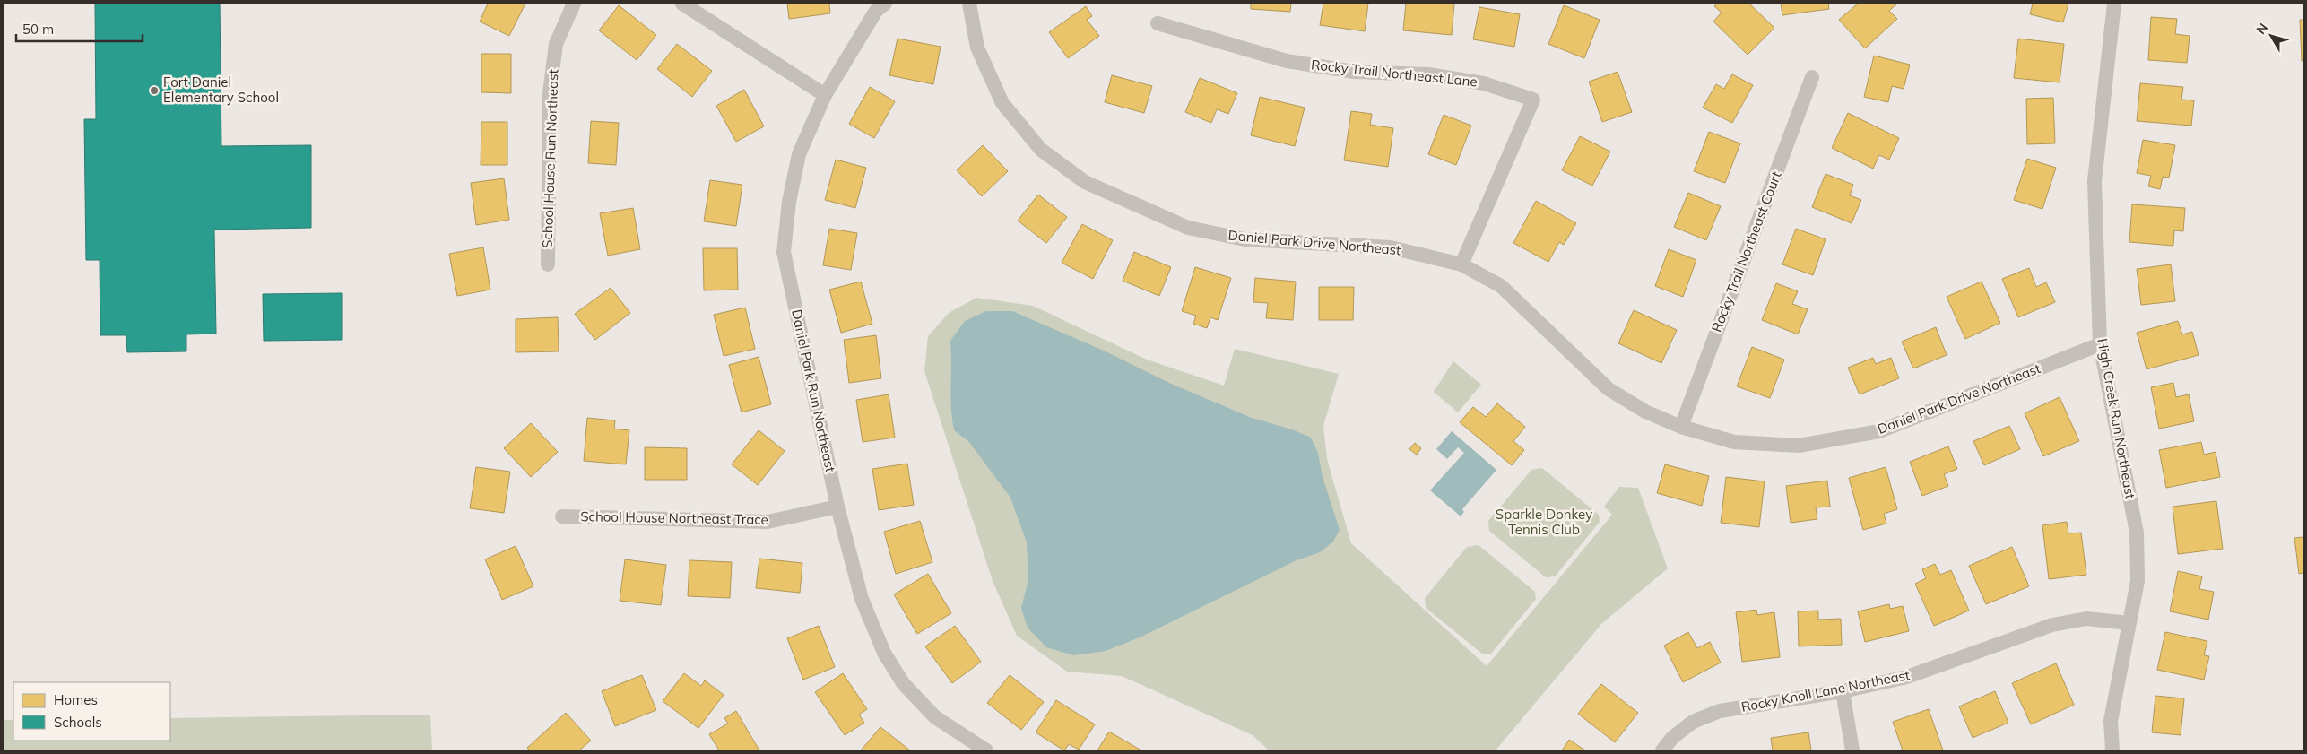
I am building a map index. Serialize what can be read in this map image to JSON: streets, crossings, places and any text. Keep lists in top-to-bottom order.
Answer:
{
  "streets": {
    "street": [
      "Rocky Trail Northeast Lane",
      "School House Run Northeast",
      "Daniel Park Drive Northeast",
      "Rocky Trail Northeast Court",
      "Daniel Park Run Northeast",
      "High Creek Run Northeast",
      "School House Northeast Trace",
      "Rocky Knoll Lane Northeast"
    ]
  },
  "crossings": [
    ["Rocky Trail Northeast Lane", "Daniel Park Drive Northeast"],
    ["Daniel Park Drive Northeast", "Rocky Trail Northeast Court"],
    ["Daniel Park Drive Northeast", "High Creek Run Northeast"],
    ["Daniel Park Run Northeast", "School House Northeast Trace"],
    ["High Creek Run Northeast", "Rocky Knoll Lane Northeast"]
  ],
  "parks": ["Sparkle Donkey Tennis Club"],
  "places": ["Fort Daniel Elementary School"],
  "legend": ["Homes", "Schools"],
  "scale_bar": "50 m",
  "north": "top left"
}
